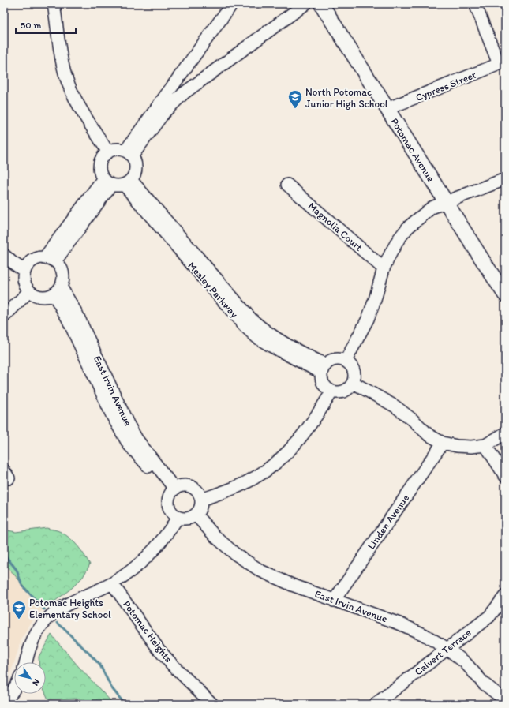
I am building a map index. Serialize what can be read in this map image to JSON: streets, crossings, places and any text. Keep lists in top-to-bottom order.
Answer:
{
  "streets": {
    "main road": ["Potomac Avenue"],
    "street": [
      "Cypress Street",
      "Magnolia Court",
      "Mealey Parkway",
      "East Irvin Avenue",
      "Linden Avenue",
      "Potomac Heights",
      "Calvert Terrace"
    ]
  },
  "crossings": [
    ["Cypress Street", "Potomac Avenue"],
    ["East Irvin Avenue", "Linden Avenue"],
    ["East Irvin Avenue", "Calvert Terrace"]
  ],
  "places": {
    "school or university": ["North Potomac Junior High School", "Potomac Heights Elementary School"]
  },
  "scale_bar": "50 m",
  "north": "bottom right"
}
